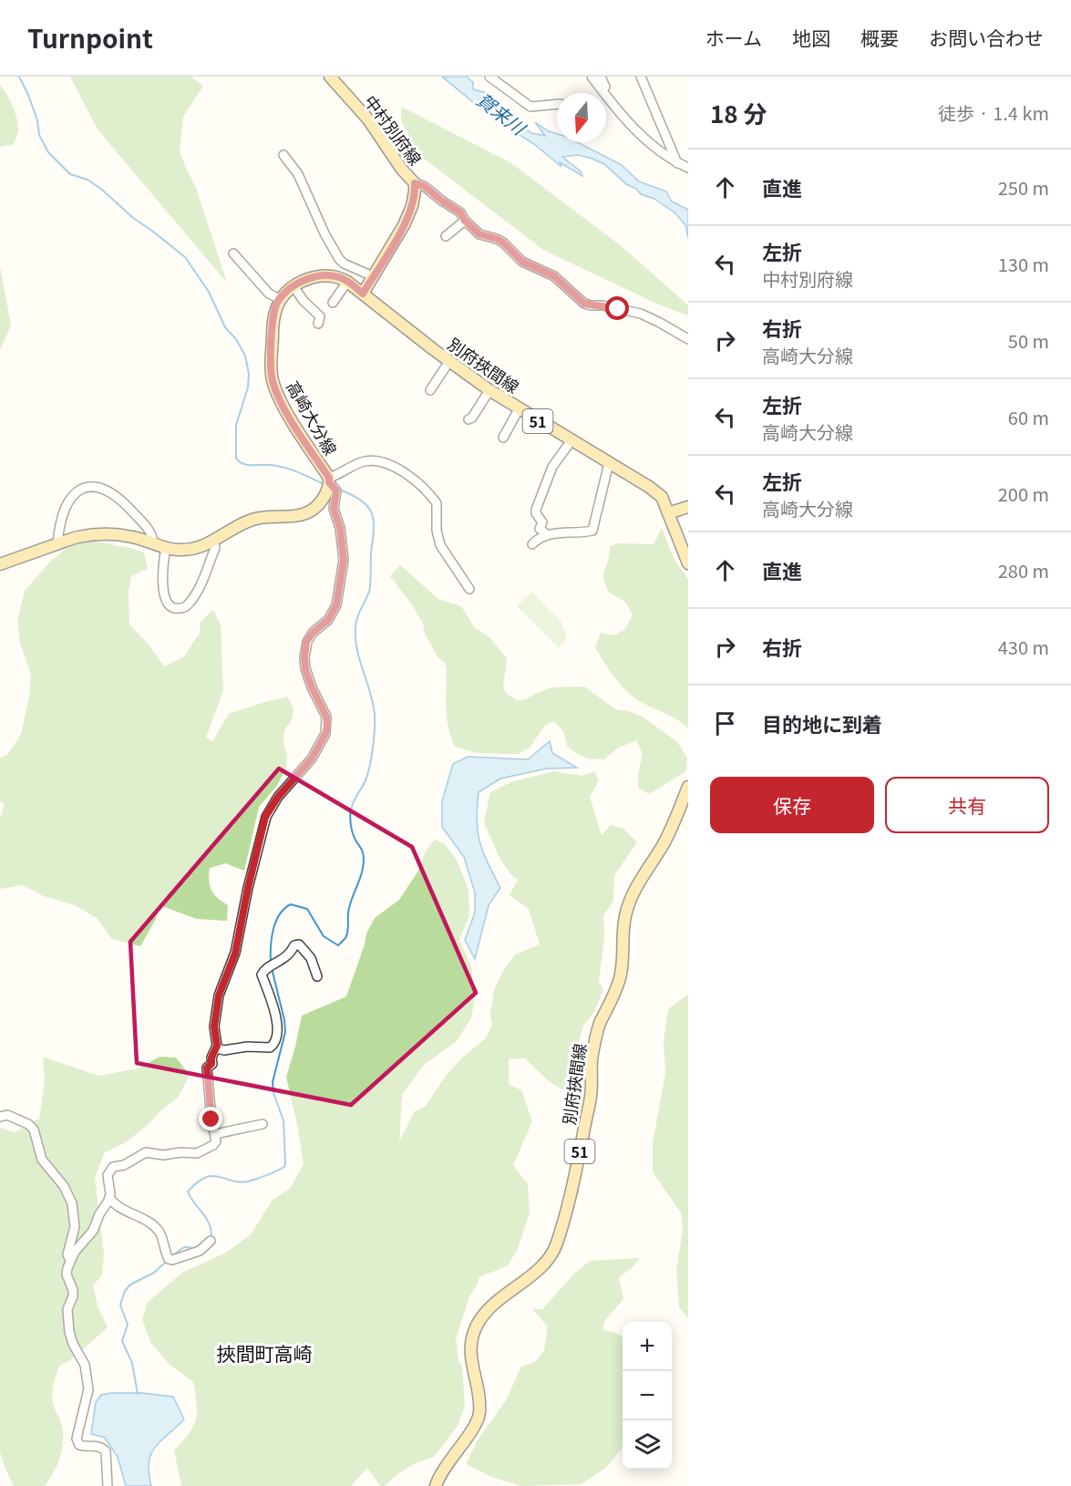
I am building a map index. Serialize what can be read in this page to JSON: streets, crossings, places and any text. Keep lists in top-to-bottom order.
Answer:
{
  "streets": {
    "main road": [
      "中村別府線",
      "別府挾間線",
      "高崎大分線",
      "51"
    ]
  },
  "crossings": [
    ["中村別府線", "別府挾間線"]
  ],
  "districts": ["挾間町高崎"],
  "water": ["賀来川"],
  "north": "bottom",
  "page": {
    "header": "Turnpoint",
    "nav": [
      "ホーム",
      "地図",
      "概要",
      "お問い合わせ"
    ],
    "heading": ["18 分", "徒歩 · 1.4 km"],
    "list": [
      ["直進", "250 m"],
      ["左折", "中村別府線", "130 m"],
      ["右折", "高崎大分線", "50 m"],
      ["左折", "高崎大分線", "60 m"],
      ["左折", "高崎大分線", "200 m"],
      ["直進", "280 m"],
      ["右折", "430 m"],
      "目的地に到着"
    ],
    "buttons": ["保存", "共有"],
    "map_buttons": ["+", "−"]
  }
}
